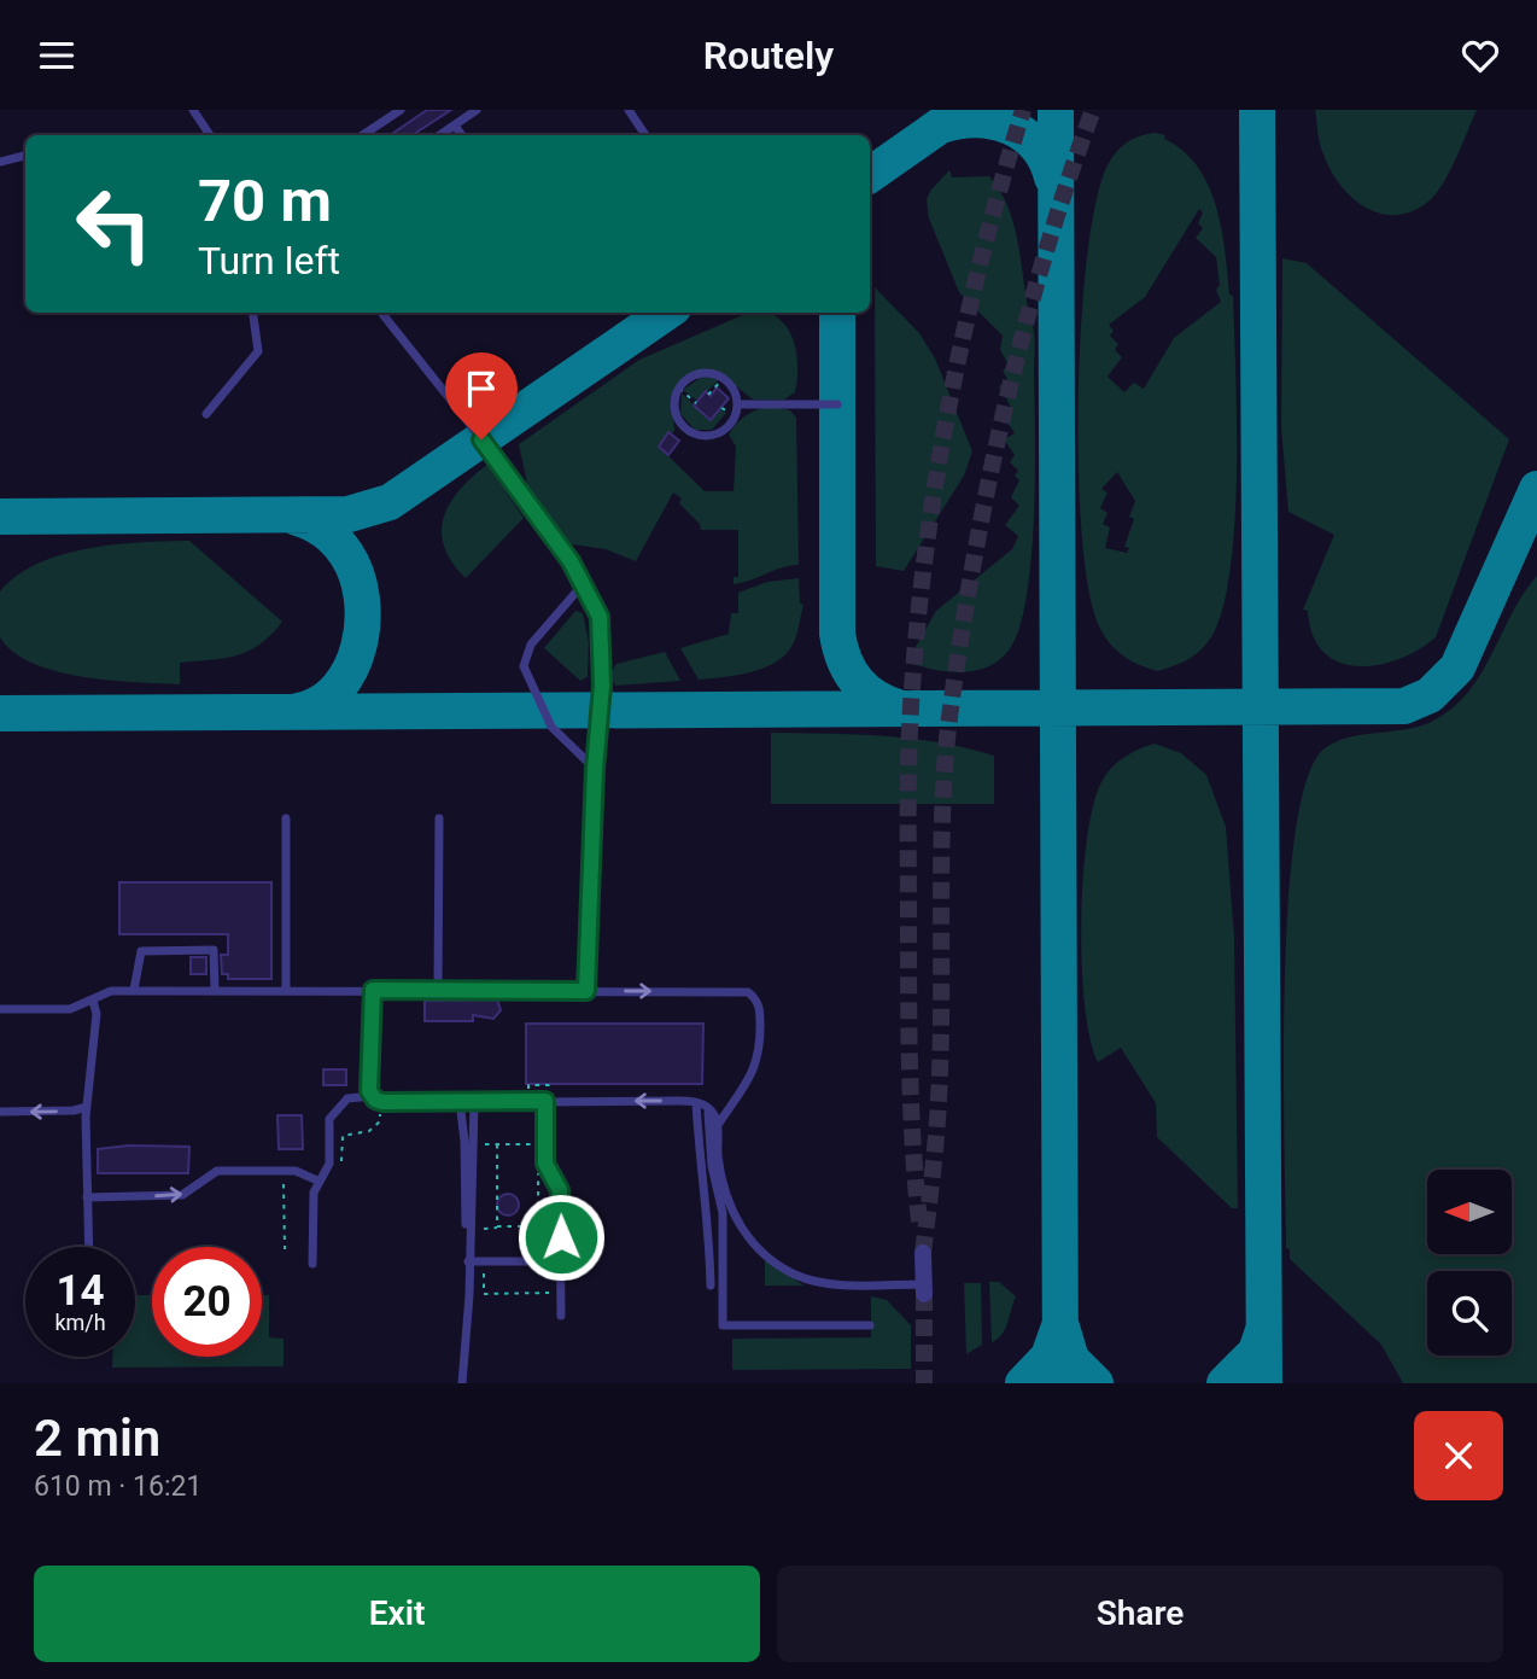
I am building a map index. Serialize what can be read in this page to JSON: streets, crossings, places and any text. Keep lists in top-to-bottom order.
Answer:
{
  "north": "left",
  "page": {
    "header": "Routely",
    "turn": ["70 m", "Turn left"],
    "speed": "14 km/h",
    "limit": "20",
    "heading": ["2 min", "610 m · 16:21"],
    "buttons": ["Exit", "Share"]
  }
}
